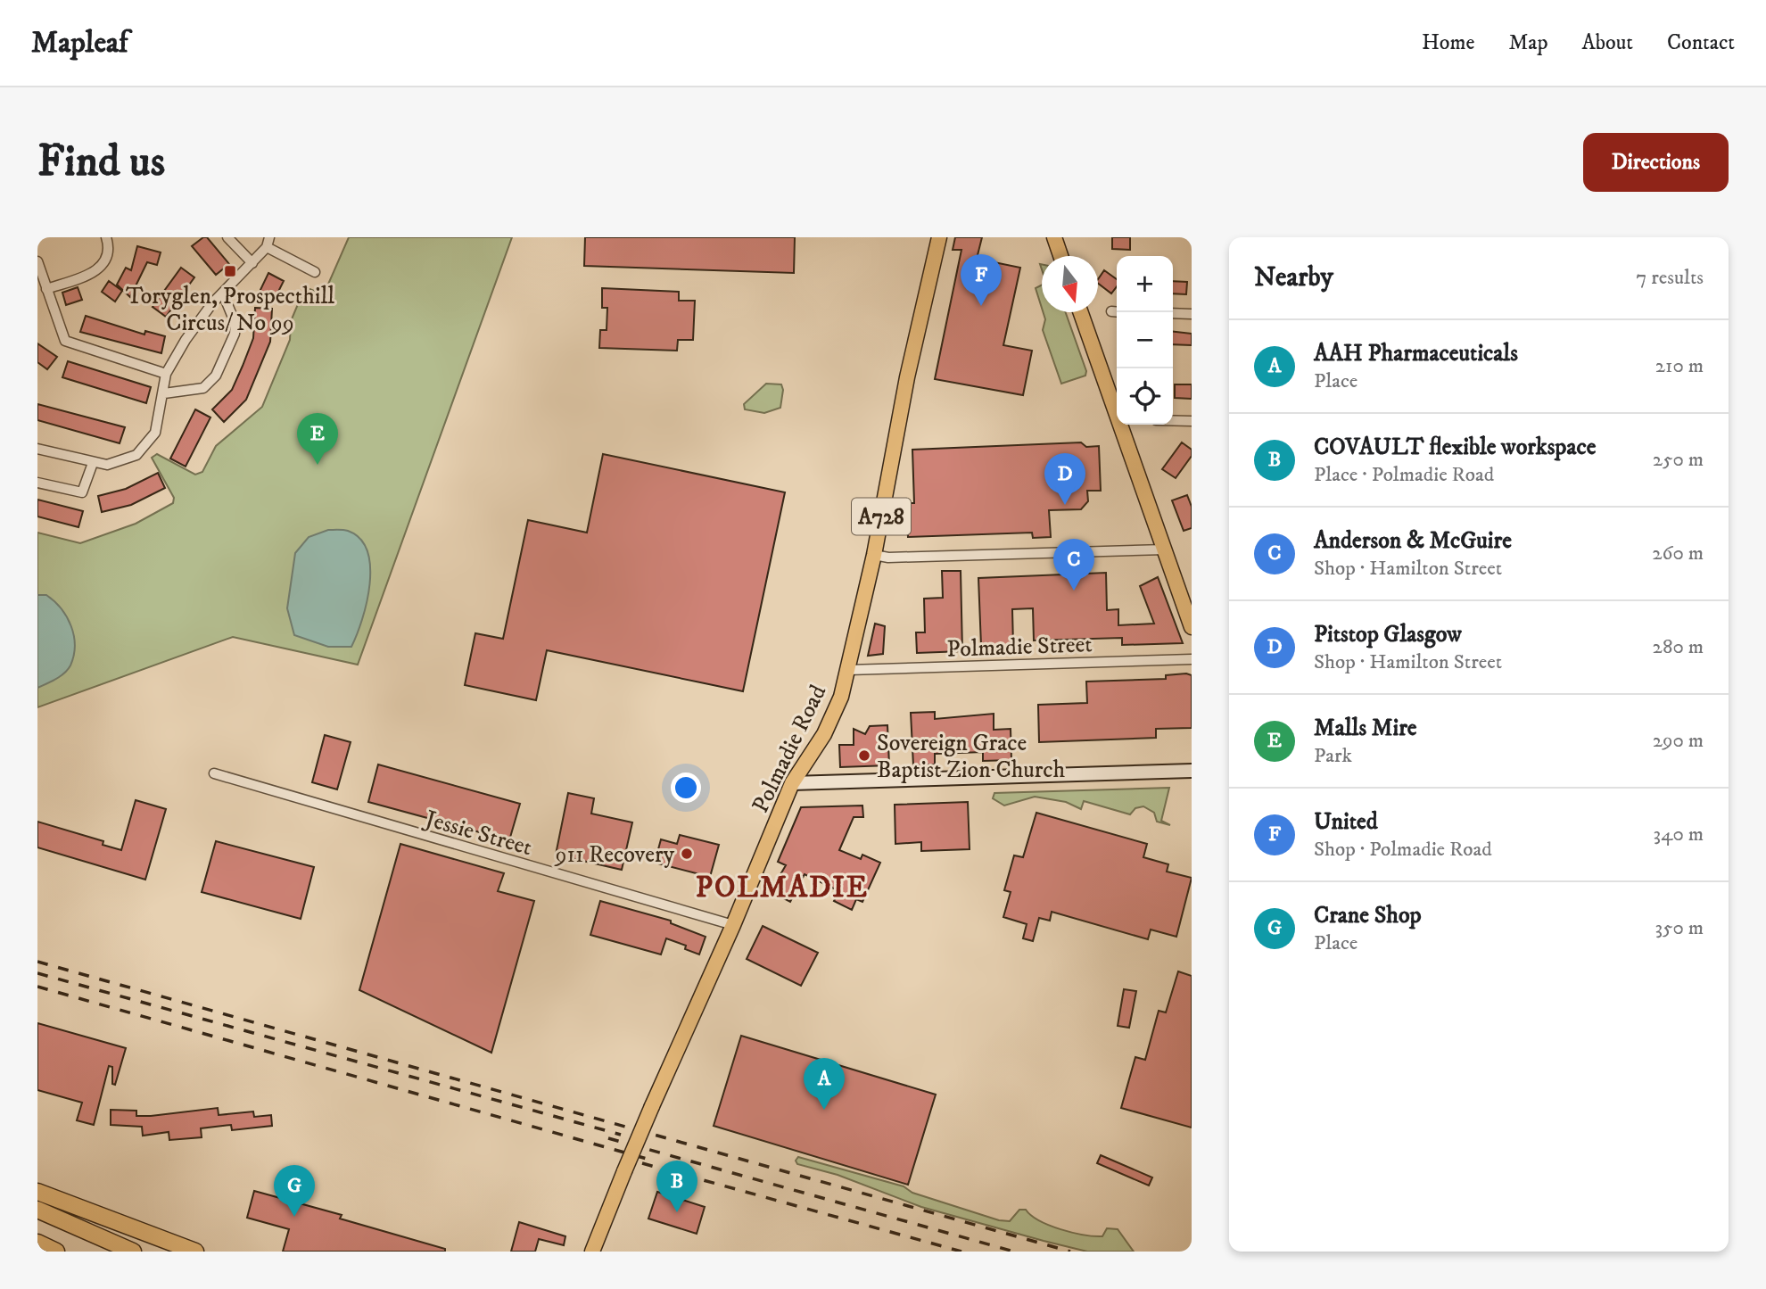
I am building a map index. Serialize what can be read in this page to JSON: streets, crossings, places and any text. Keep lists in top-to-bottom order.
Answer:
{
  "streets": {
    "main road": ["A728", "Polmadie Road"],
    "street": ["Polmadie Street", "Jessie Street"]
  },
  "crossings": [
    ["Polmadie Street", "Polmadie Road"],
    ["Polmadie Road", "Jessie Street"]
  ],
  "districts": ["POLMADIE"],
  "places": {
    "transit": ["Toryglen, Prospecthill Circus/ No 99"],
    "other": ["Sovereign Grace Baptist Zion Church", "911 Recovery"]
  },
  "north": "bottom",
  "page": {
    "header": "Mapleaf",
    "nav": [
      "Home",
      "Map",
      "About",
      "Contact"
    ],
    "buttons": "Directions",
    "title": "Find us",
    "heading": ["Nearby", "7 results"],
    "pins": [
      "F",
      "E",
      "D",
      "C",
      "A",
      "B",
      "G"
    ],
    "map_buttons": ["+", "−"],
    "list": [
      {
        "mark": "A",
        "name": "AAH Pharmaceuticals",
        "note": "Place",
        "value": "210 m"
      },
      {
        "mark": "B",
        "name": "COVAULT flexible workspace",
        "note": "Place · Polmadie Road",
        "value": "250 m"
      },
      {
        "mark": "C",
        "name": "Anderson & McGuire",
        "note": "Shop · Hamilton Street",
        "value": "260 m"
      },
      {
        "mark": "D",
        "name": "Pitstop Glasgow",
        "note": "Shop · Hamilton Street",
        "value": "280 m"
      },
      {
        "mark": "E",
        "name": "Malls Mire",
        "note": "Park",
        "value": "290 m"
      },
      {
        "mark": "F",
        "name": "United",
        "note": "Shop · Polmadie Road",
        "value": "340 m"
      },
      {
        "mark": "G",
        "name": "Crane Shop",
        "note": "Place",
        "value": "350 m"
      }
    ]
  }
}
